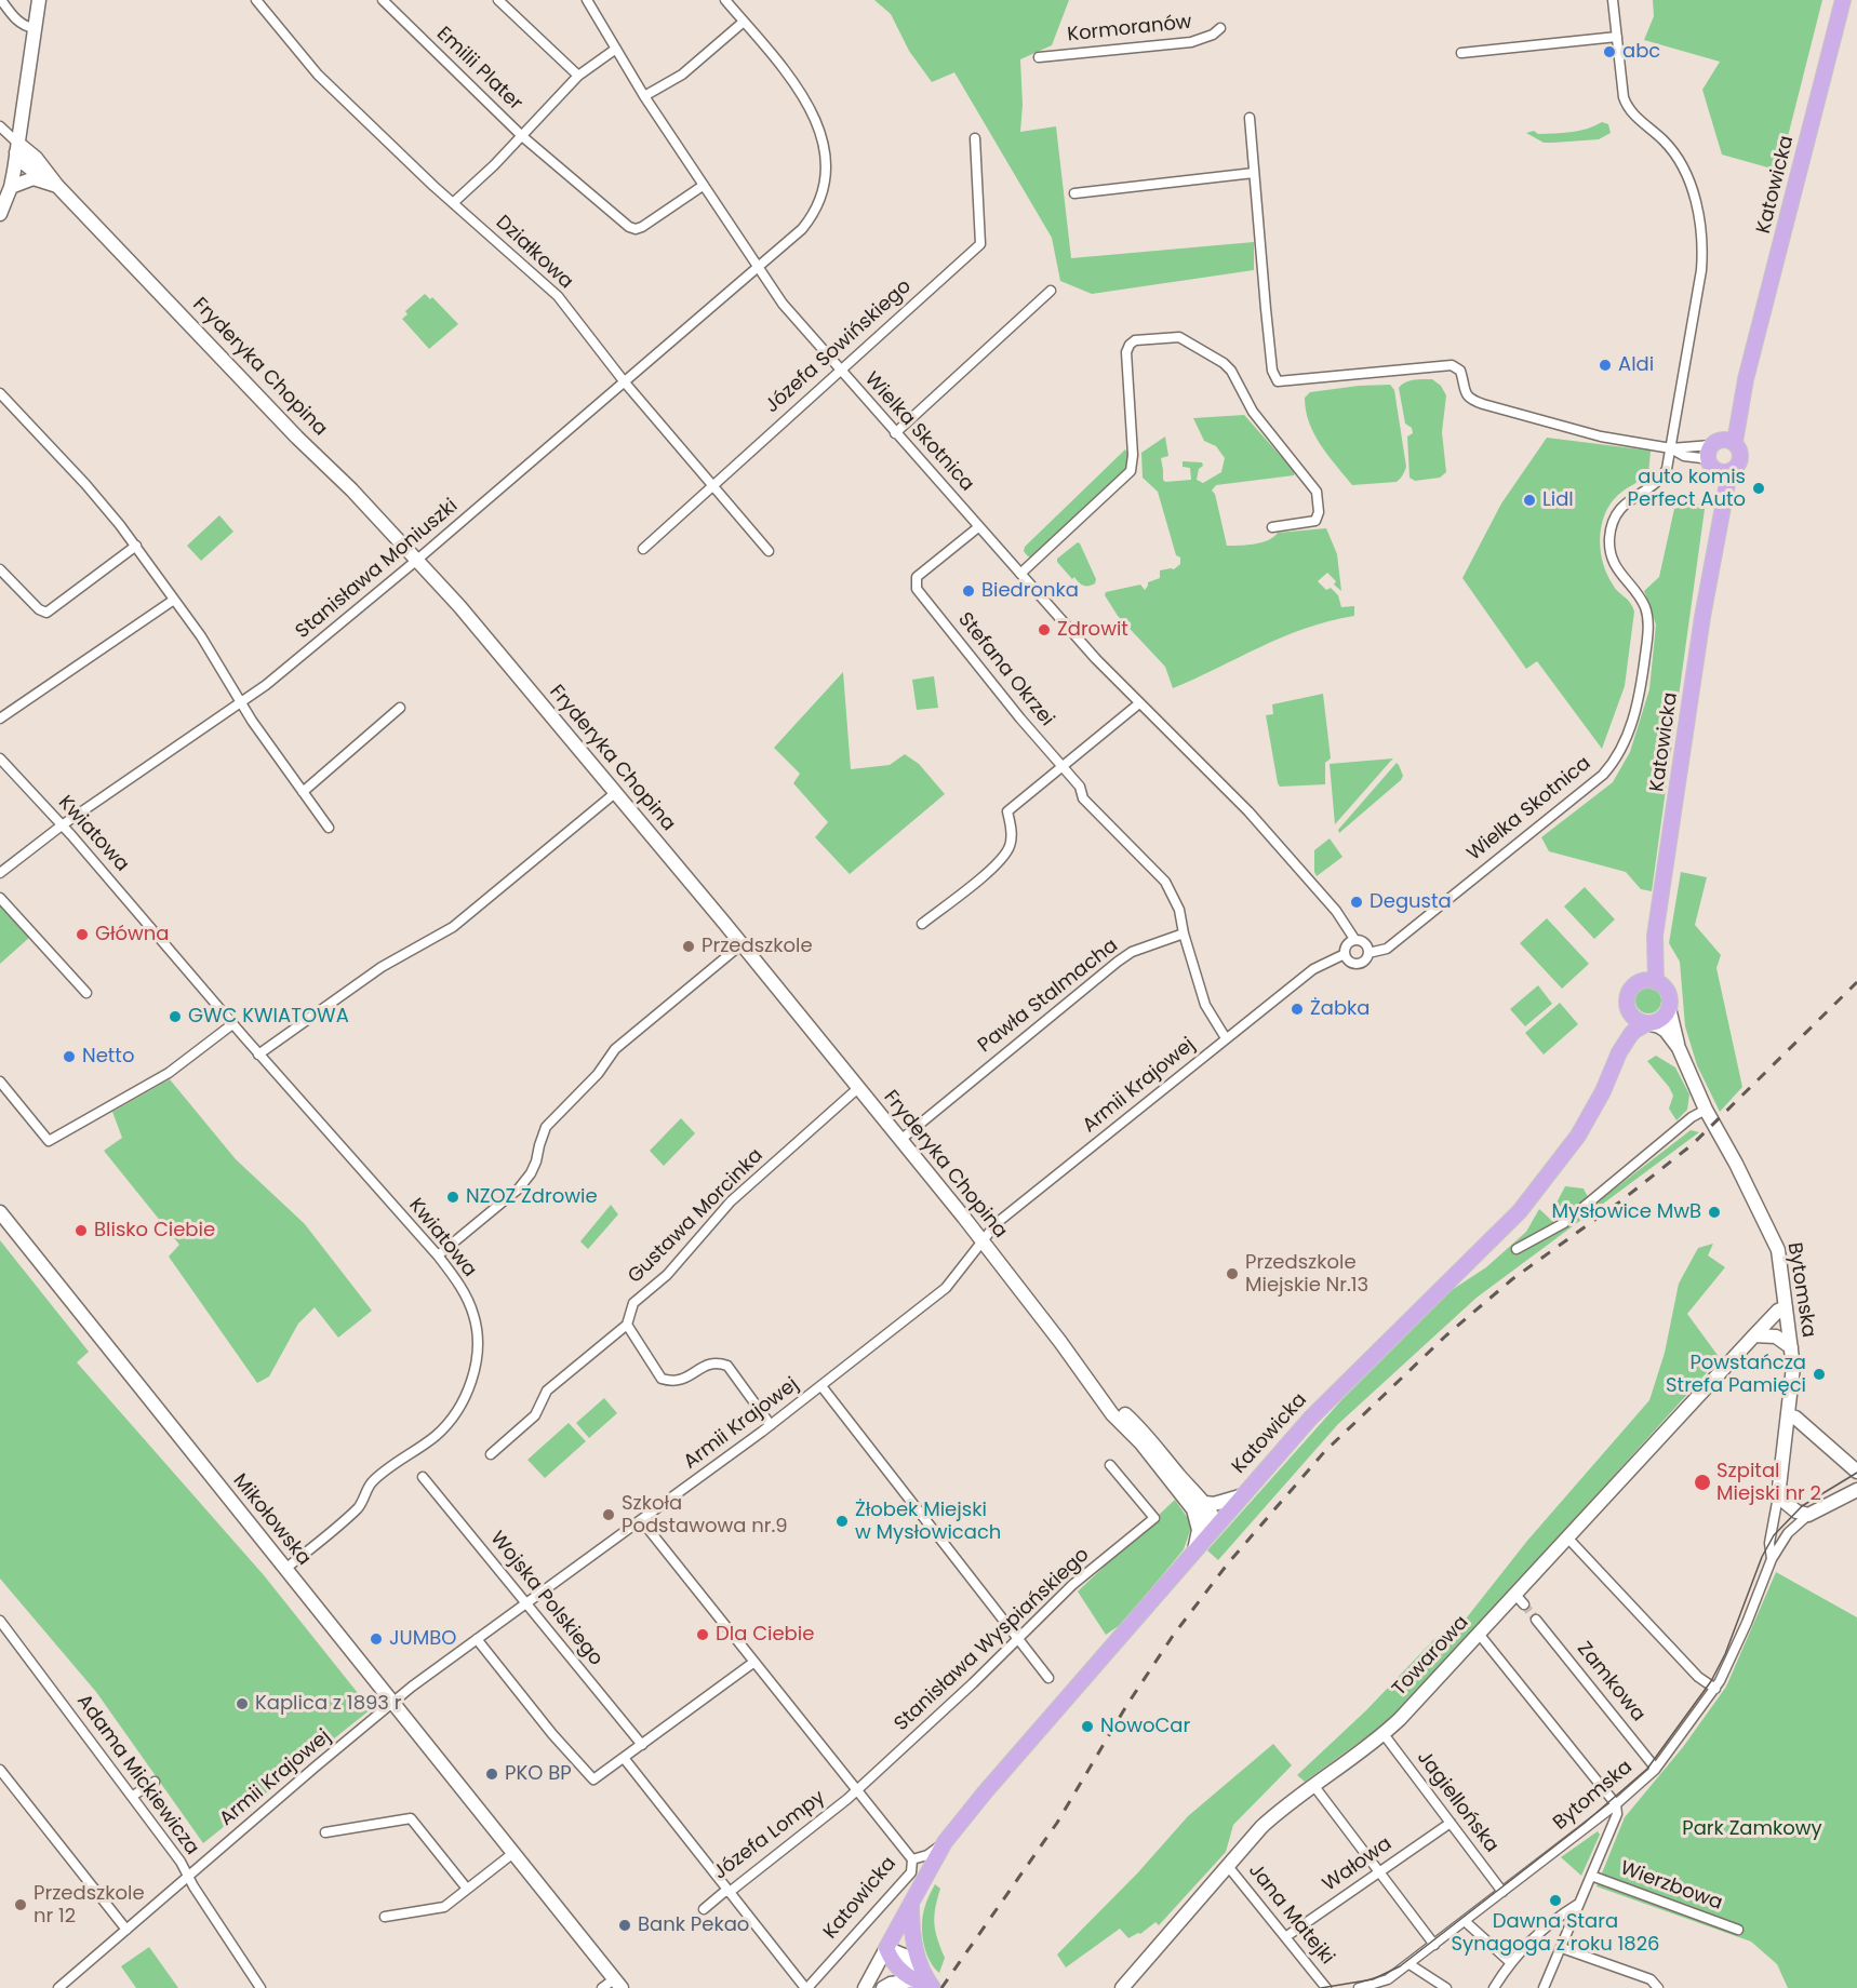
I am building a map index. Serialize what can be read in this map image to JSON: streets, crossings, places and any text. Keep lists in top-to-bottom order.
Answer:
{
  "streets": {
    "main road": ["Katowicka"],
    "street": [
      "Kormoranów",
      "Emilii Plater",
      "Działkowa",
      "Józefa Sowińskiego",
      "Fryderyka Chopina",
      "Wielka Skotnica",
      "Stanisława Moniuszki",
      "Stefana Okrzei",
      "Kwiatowa",
      "Pawła Stalmacha",
      "Armii Krajowej",
      "Gustawa Morcinka",
      "Bytomska",
      "Mikołowska",
      "Wojska Polskiego",
      "Stanisława Wyspiańskiego",
      "Towarowa",
      "Zamkowa",
      "Adama Mickiewicza",
      "Jagiellońska",
      "Józefa Lompy",
      "Wałowa",
      "Wierzbowa",
      "Jana Matejki"
    ]
  },
  "crossings": [
    ["Emilii Plater", "Działkowa"],
    ["Emilii Plater", "Wielka Skotnica"],
    ["Katowicka", "Fryderyka Chopina"],
    ["Katowicka", "Bytomska"],
    ["Działkowa", "Józefa Sowińskiego"],
    ["Działkowa", "Stanisława Moniuszki"],
    ["Józefa Sowińskiego", "Wielka Skotnica"],
    ["Fryderyka Chopina", "Stanisława Moniuszki"],
    ["Fryderyka Chopina", "Pawła Stalmacha"],
    ["Fryderyka Chopina", "Armii Krajowej"],
    ["Fryderyka Chopina", "Gustawa Morcinka"],
    ["Wielka Skotnica", "Stanisława Moniuszki"],
    ["Wielka Skotnica", "Stefana Okrzei"],
    ["Wielka Skotnica", "Armii Krajowej"],
    ["Stanisława Moniuszki", "Kwiatowa"],
    ["Kwiatowa", "Mikołowska"],
    ["Armii Krajowej", "Mikołowska"],
    ["Armii Krajowej", "Wojska Polskiego"],
    ["Armii Krajowej", "Adama Mickiewicza"],
    ["Bytomska", "Towarowa"],
    ["Bytomska", "Zamkowa"],
    ["Bytomska", "Jagiellońska"],
    ["Stanisława Wyspiańskiego", "Józefa Lompy"],
    ["Towarowa", "Jagiellońska"],
    ["Towarowa", "Jana Matejki"],
    ["Jagiellońska", "Wałowa"],
    ["Wałowa", "Jana Matejki"]
  ],
  "parks": ["Park Zamkowy"],
  "places": [
    "abc",
    "Aldi",
    "auto komis Perfect Auto",
    "Lidl",
    "Biedronka",
    "Zdrowit",
    "Degusta",
    "Główna",
    "Przedszkole",
    "Żabka",
    "GWC KWIATOWA",
    "Netto",
    "NZOZ Zdrowie",
    "Mysłowice MwB",
    "Blisko Ciebie",
    "Przedszkole Miejskie Nr.13",
    "Powstańcza Strefa Pamięci",
    "Szpital Miejski nr 2",
    "Szkoła Podstawowa nr.9",
    "Żłobek Miejski w Mysłowicach",
    "Dla Ciebie",
    "JUMBO",
    "Kaplica z 1893 r",
    "NowoCar",
    "PKO BP",
    "Dawna Stara Synagoga z roku 1826",
    "Przedszkole nr 12",
    "Bank Pekao"
  ]
}
